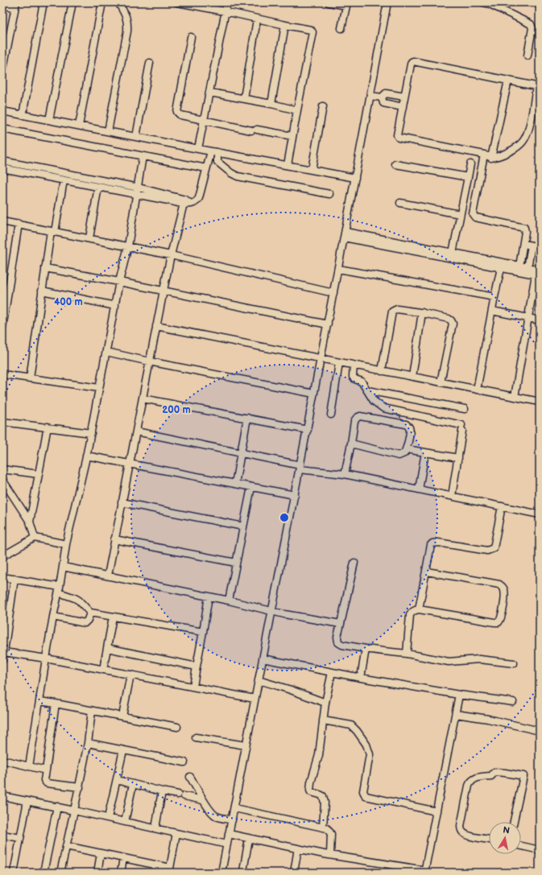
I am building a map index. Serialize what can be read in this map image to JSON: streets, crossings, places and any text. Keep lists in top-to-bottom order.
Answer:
{
  "north": "top",
  "rings": ["400 m", "200 m"]
}
